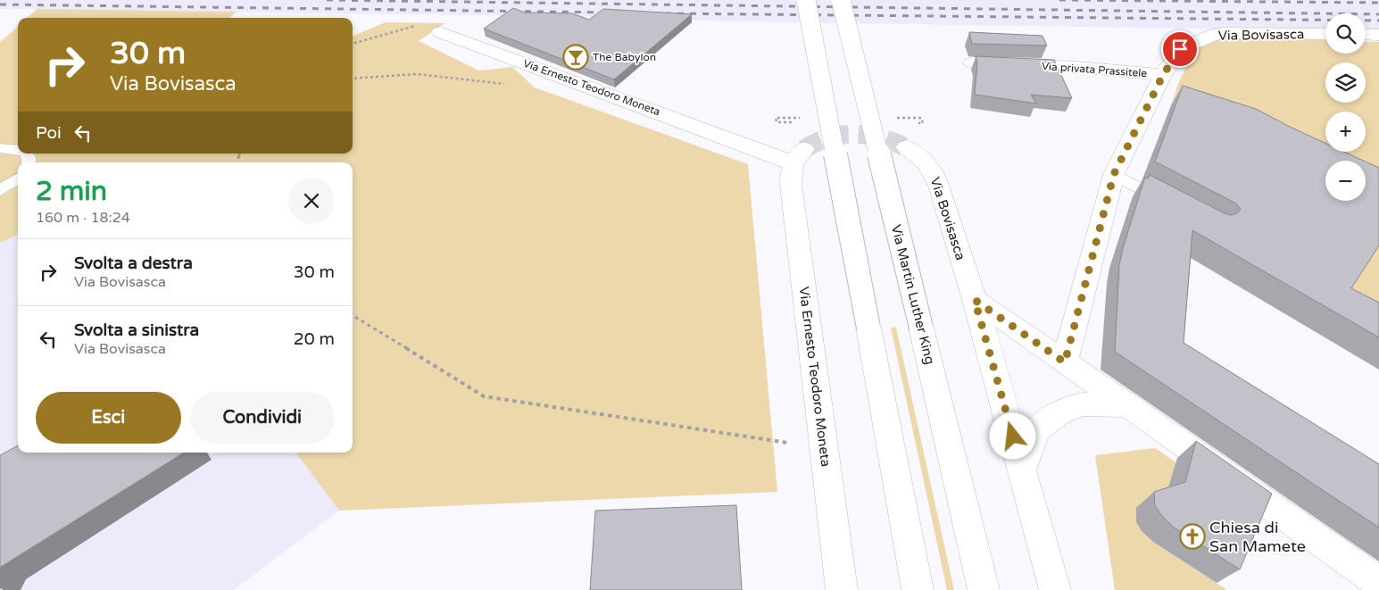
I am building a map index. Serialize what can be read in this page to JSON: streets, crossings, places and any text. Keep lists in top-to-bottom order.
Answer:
{
  "streets": {
    "street": [
      "Via Bovisasca",
      "Via privata Prassitele",
      "Via Ernesto Teodoro Moneta",
      "Via Martin Luther King"
    ]
  },
  "crossings": [
    ["Via Bovisasca", "Via privata Prassitele"]
  ],
  "places": {
    "bar": ["The Babylon"],
    "church": ["Chiesa di San Mamete"]
  },
  "page": {
    "map_buttons": ["+", "−"],
    "turn": ["30 m", "Via Bovisasca"],
    "then": "Poi",
    "heading": ["2 min", "160 m · 18:24"],
    "list": [
      {
        "name": "Svolta a destra",
        "note": "Via Bovisasca",
        "value": "30 m"
      },
      {
        "name": "Svolta a sinistra",
        "note": "Via Bovisasca",
        "value": "20 m"
      }
    ],
    "buttons": ["Esci", "Condividi"]
  }
}
